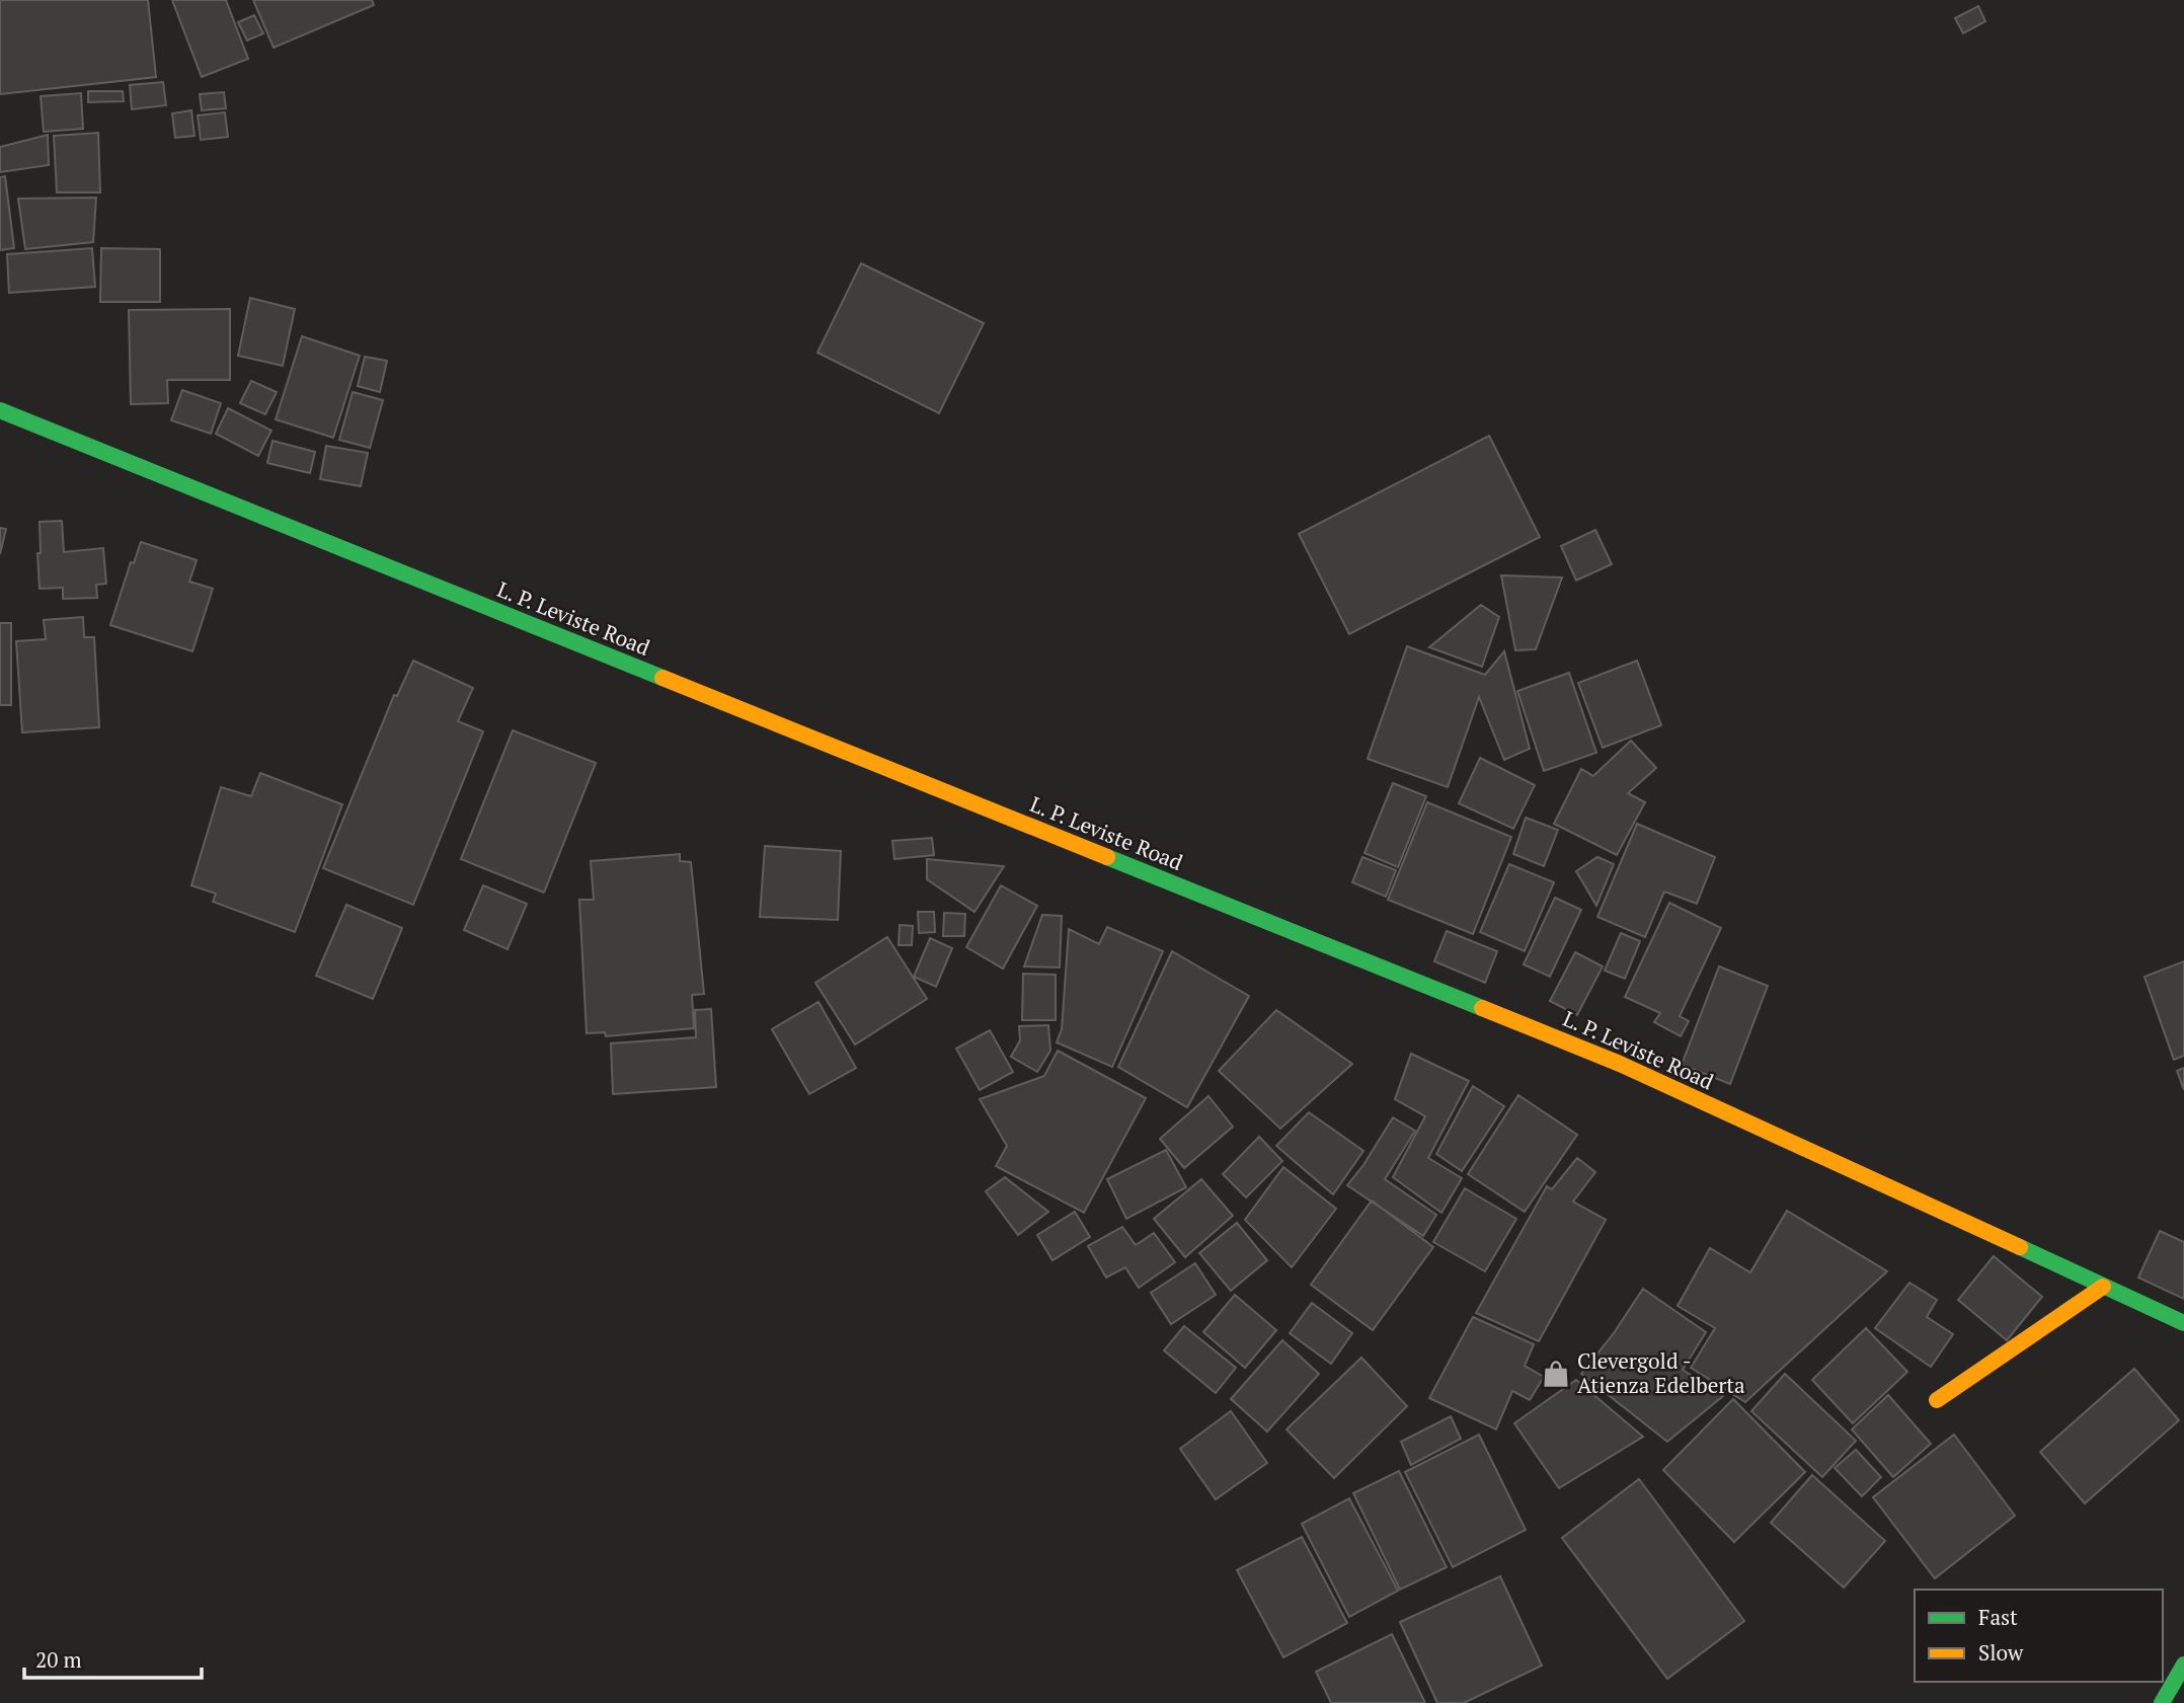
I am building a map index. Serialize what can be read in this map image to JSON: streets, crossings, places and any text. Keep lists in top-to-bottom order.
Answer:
{
  "streets": {
    "main road": ["L. P. Leviste Road"]
  },
  "places": {
    "shop": ["Clevergold - Atienza Edelberta"]
  },
  "legend": ["Fast", "Slow"],
  "scale_bar": "20 m"
}
